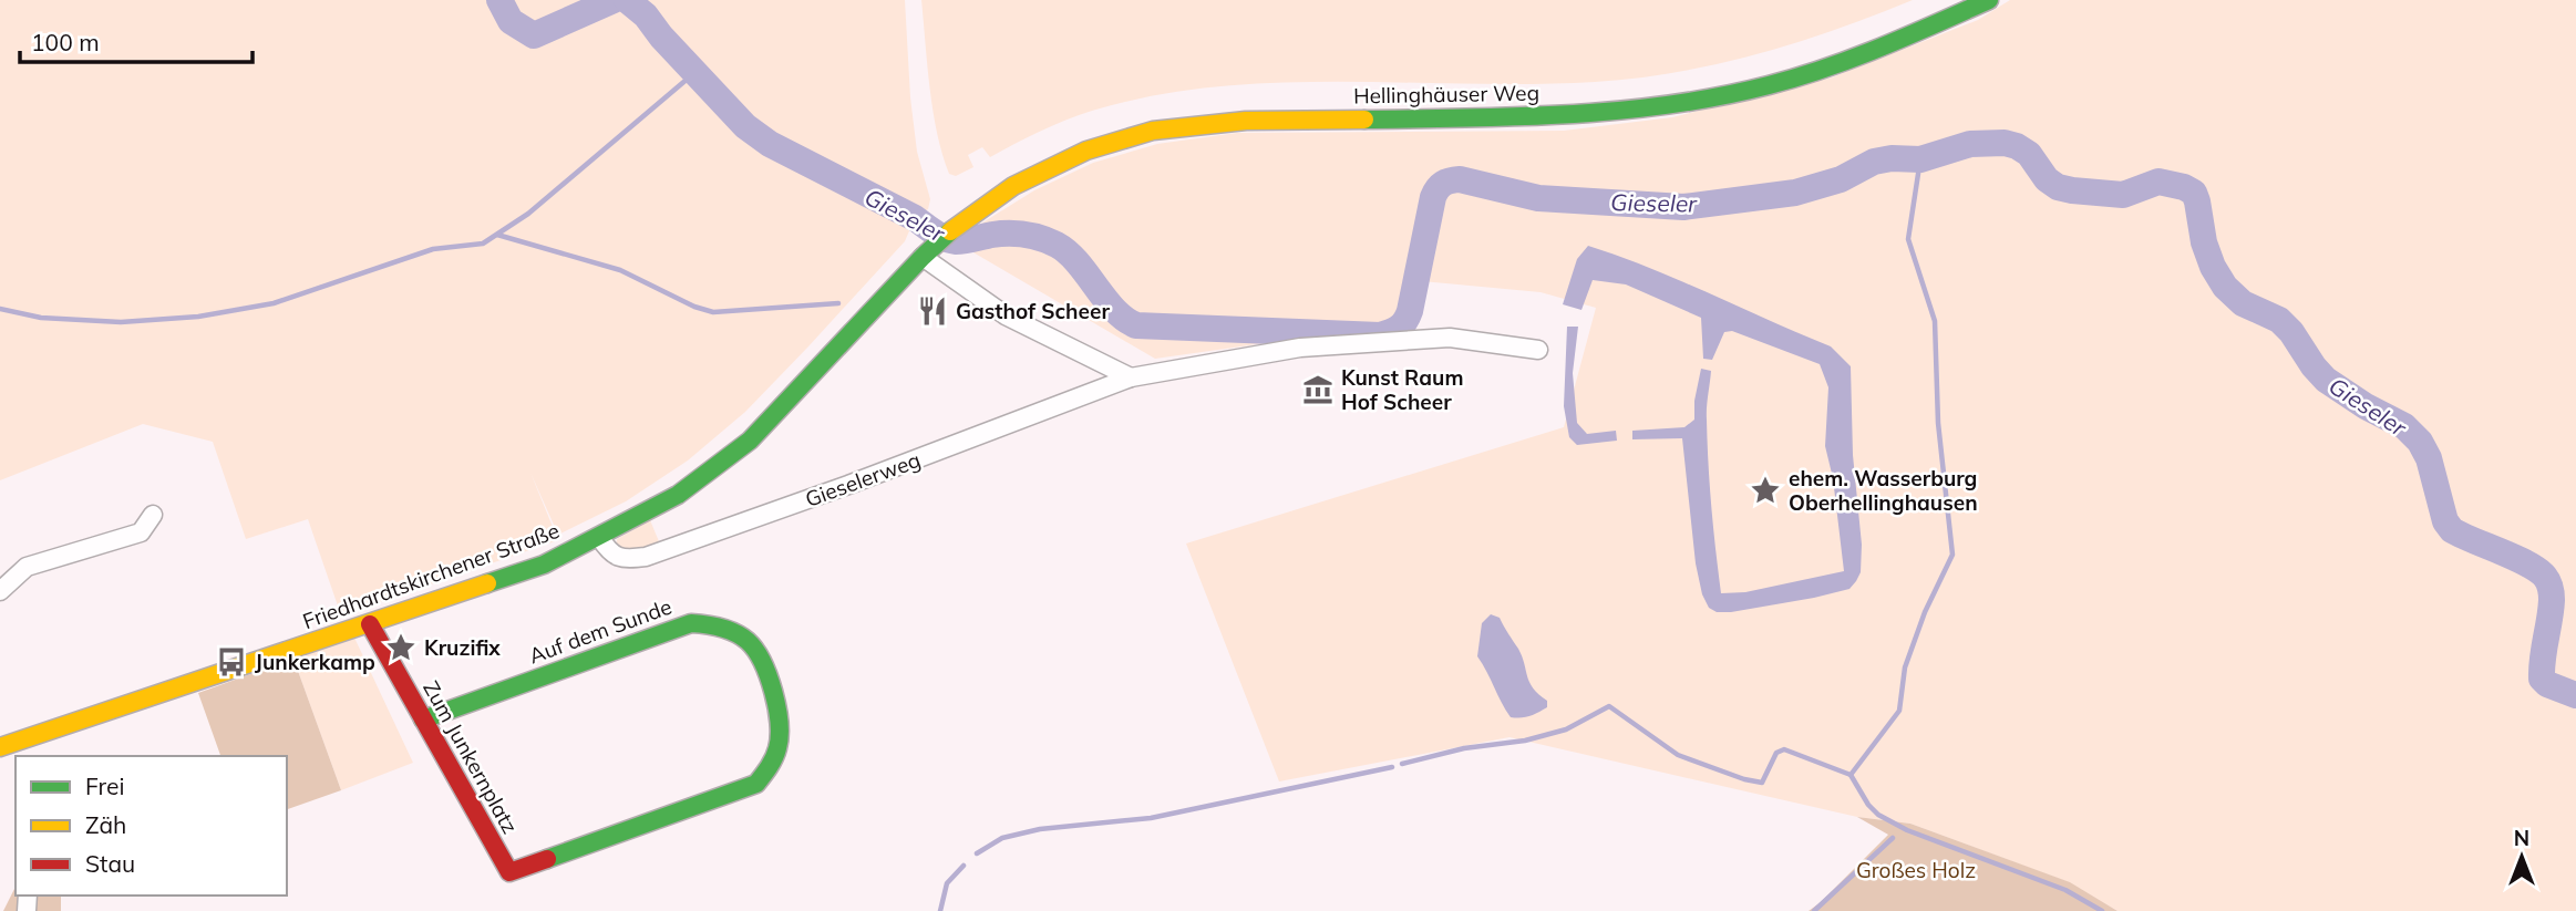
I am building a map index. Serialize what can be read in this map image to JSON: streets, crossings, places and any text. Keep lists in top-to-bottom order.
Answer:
{
  "streets": {
    "street": [
      "Hellinghäuser Weg",
      "Gieselerweg",
      "Friedhardtskirchener Straße",
      "Auf dem Sunde",
      "Zum Junkernplatz"
    ]
  },
  "crossings": [
    ["Hellinghäuser Weg", "Friedhardtskirchener Straße"],
    ["Gieselerweg", "Friedhardtskirchener Straße"],
    ["Friedhardtskirchener Straße", "Zum Junkernplatz"],
    ["Auf dem Sunde", "Zum Junkernplatz"]
  ],
  "water": ["Gieseler"],
  "parks": ["Großes Holz"],
  "places": {
    "restaurant": ["Gasthof Scheer"],
    "museum": ["Kunst Raum Hof Scheer"],
    "place": ["ehem. Wasserburg Oberhellinghausen", "Kruzifix"],
    "bus stop": ["Junkerkamp"]
  },
  "legend": ["Frei", "Zäh", "Stau"],
  "scale_bar": "100 m",
  "north": "top"
}
